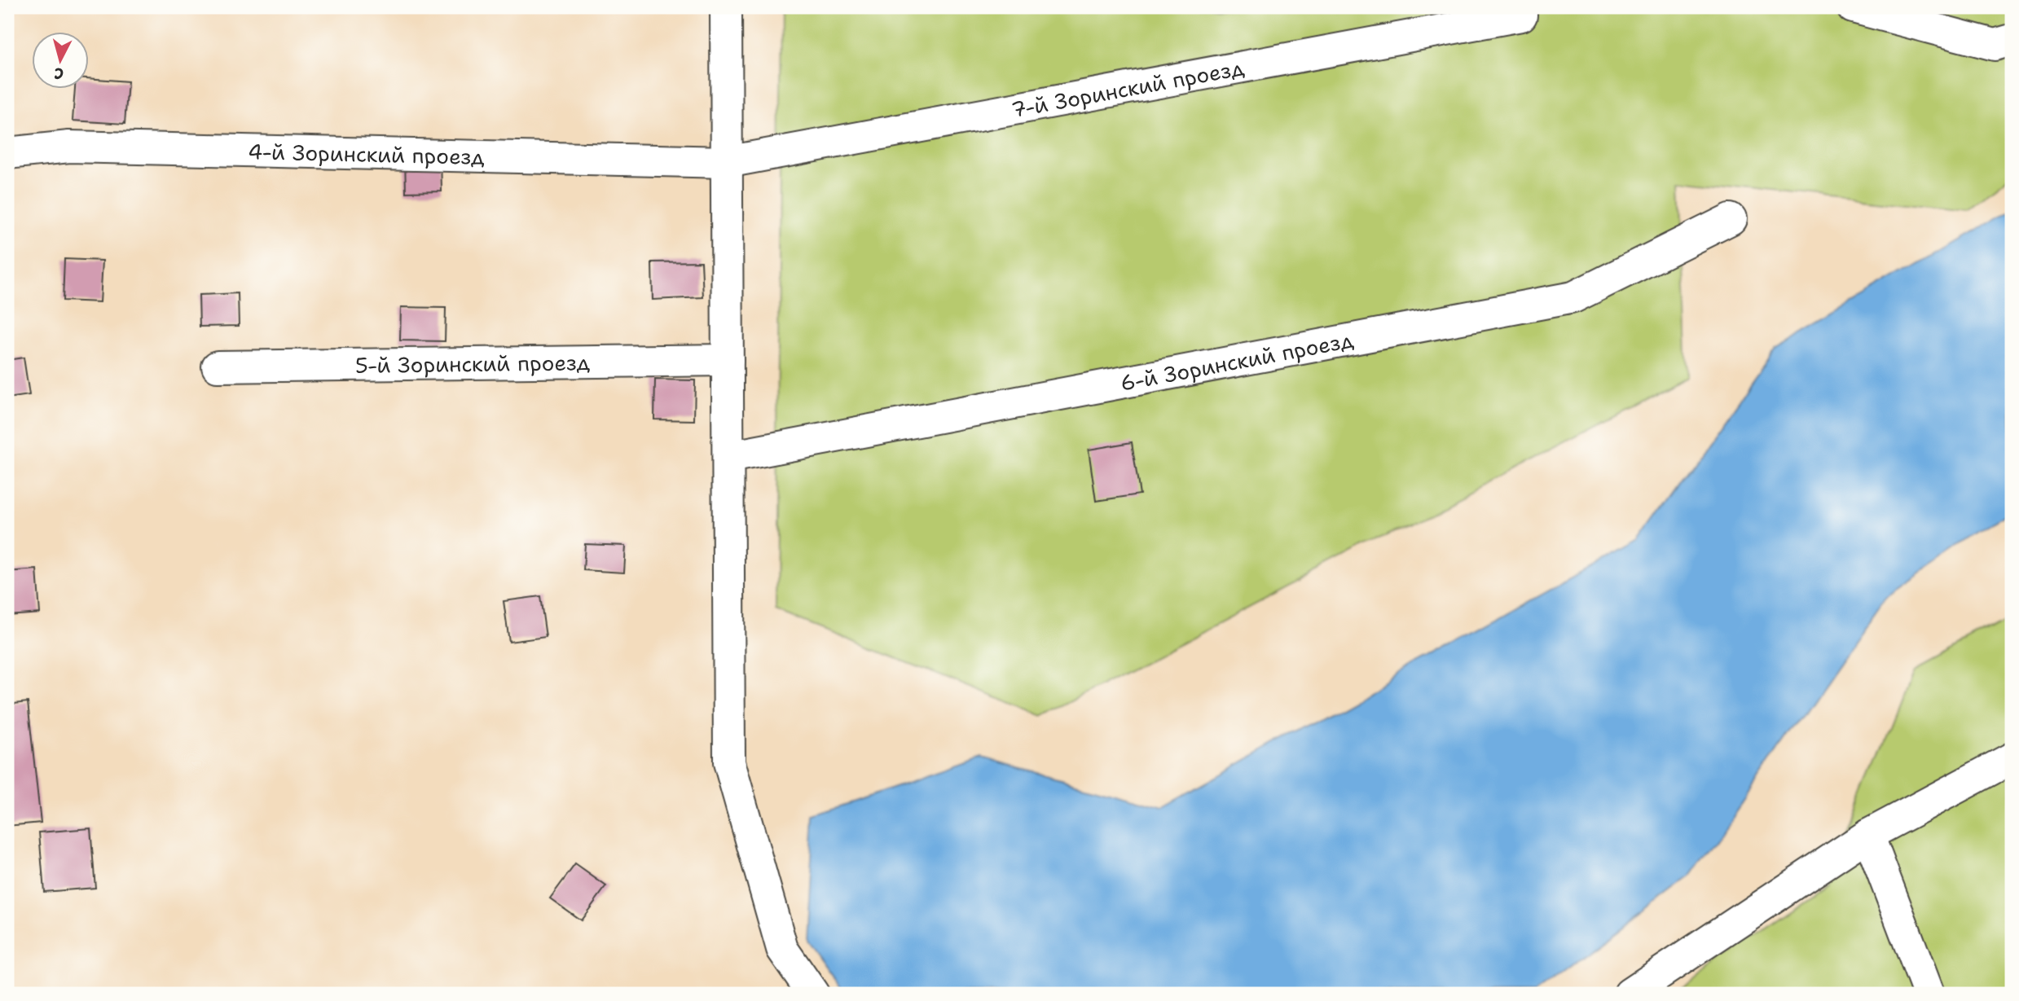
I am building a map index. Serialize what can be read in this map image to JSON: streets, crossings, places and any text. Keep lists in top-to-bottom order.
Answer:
{
  "streets": {
    "street": [
      "7-й Зоринский проезд",
      "4-й Зоринский проезд",
      "6-й Зоринский проезд",
      "5-й Зоринский проезд"
    ]
  },
  "crossings": [
    ["7-й Зоринский проезд", "4-й Зоринский проезд"]
  ],
  "north": "bottom"
}
